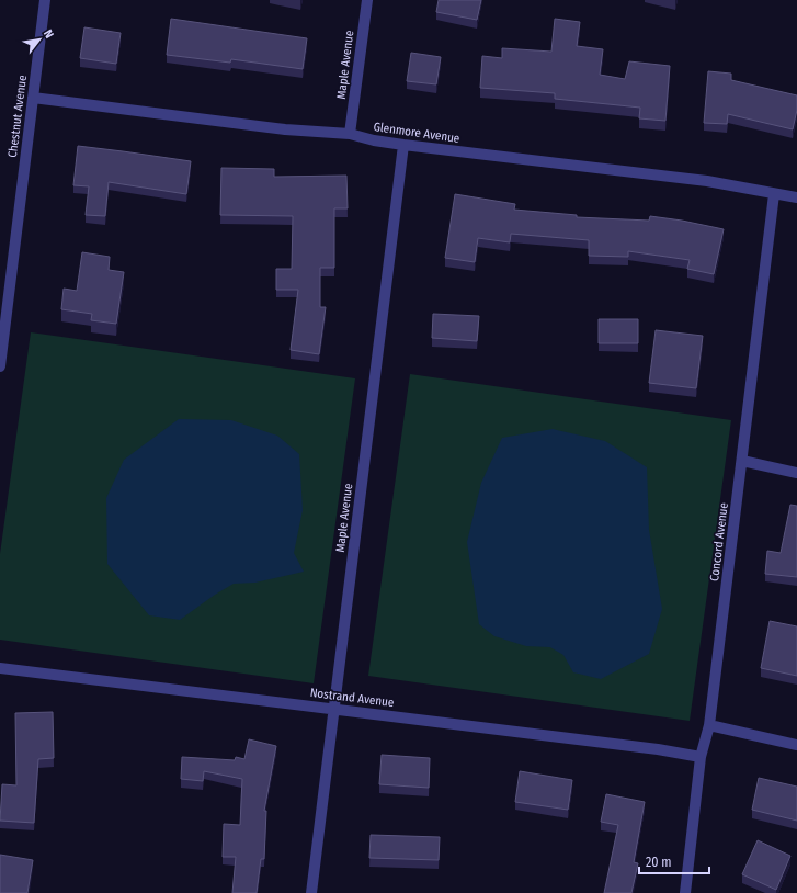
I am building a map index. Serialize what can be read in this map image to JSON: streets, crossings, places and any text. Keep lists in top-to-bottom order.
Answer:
{
  "streets": {
    "street": [
      "Maple Avenue",
      "Chestnut Avenue",
      "Glenmore Avenue",
      "Concord Avenue",
      "Nostrand Avenue"
    ]
  },
  "crossings": [
    ["Maple Avenue", "Glenmore Avenue"],
    ["Maple Avenue", "Nostrand Avenue"],
    ["Chestnut Avenue", "Glenmore Avenue"],
    ["Glenmore Avenue", "Concord Avenue"],
    ["Concord Avenue", "Nostrand Avenue"]
  ],
  "scale_bar": "20 m",
  "north": "top right"
}
